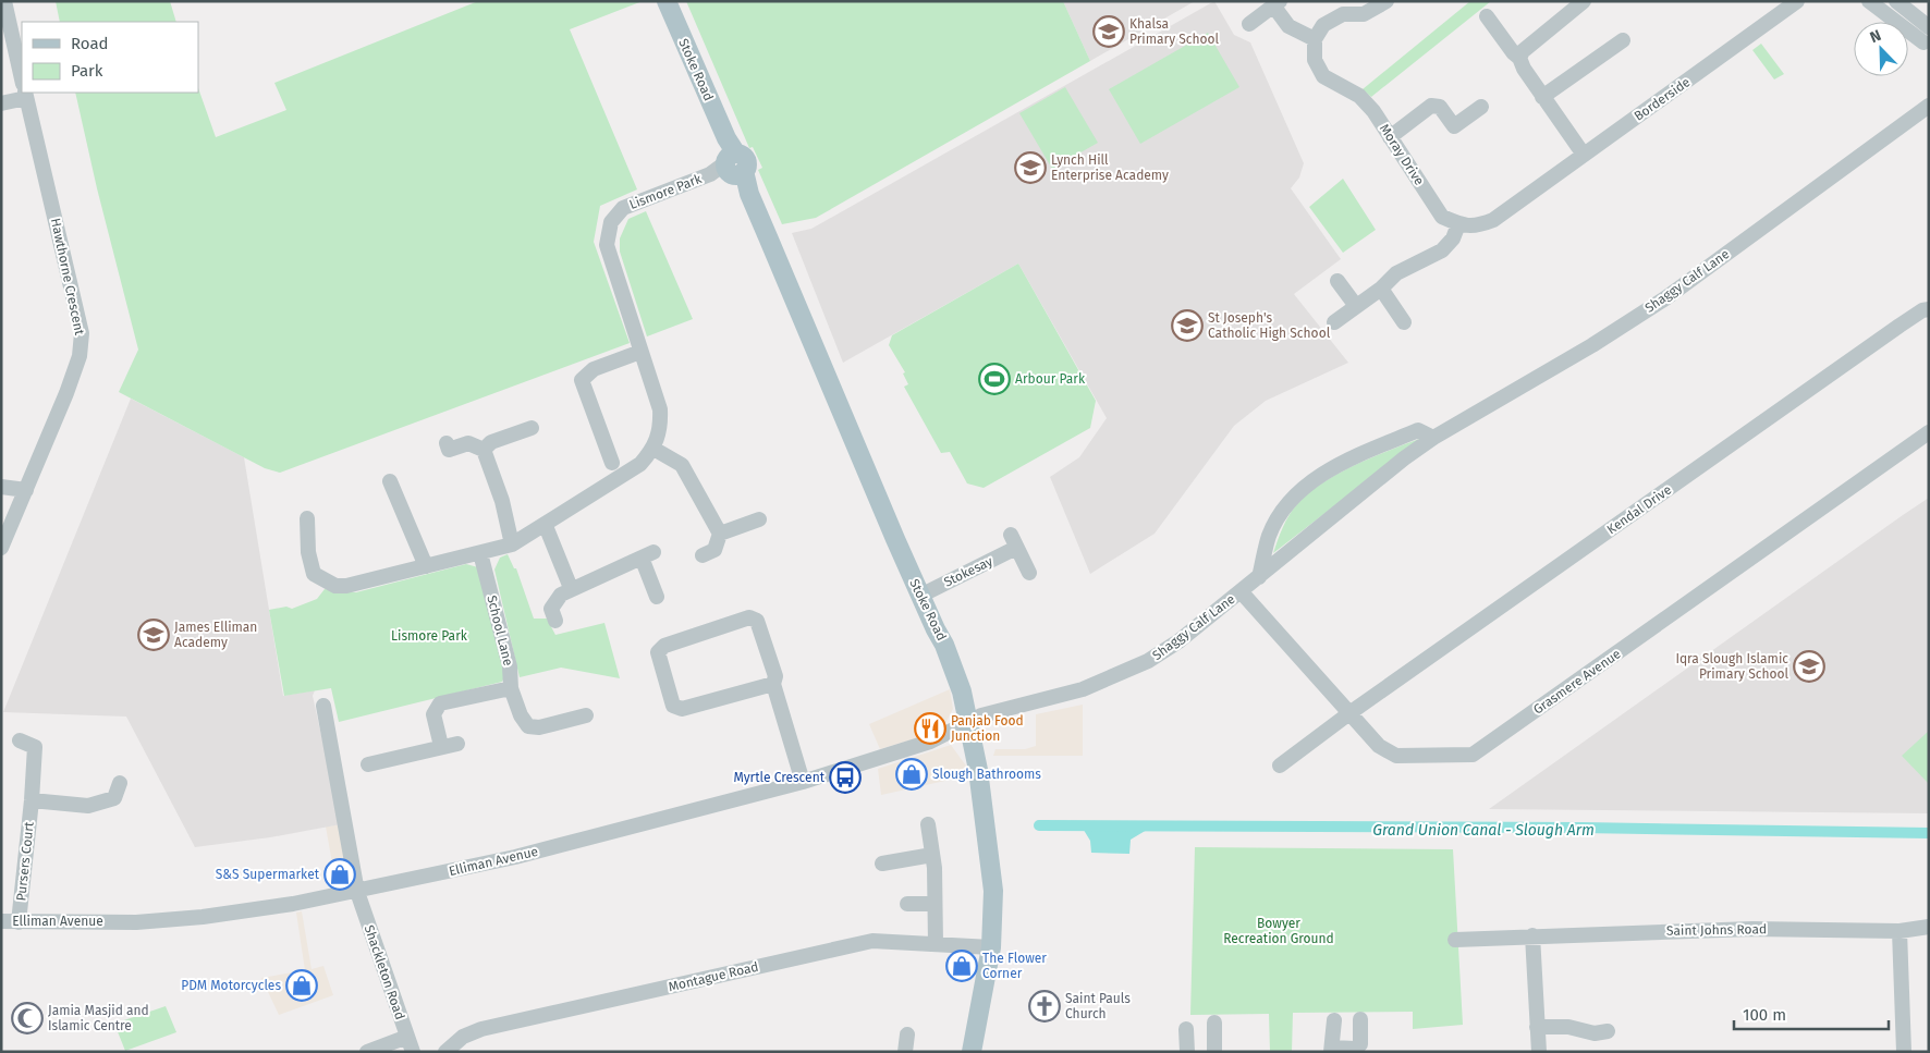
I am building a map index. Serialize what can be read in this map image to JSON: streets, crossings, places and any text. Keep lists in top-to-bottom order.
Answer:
{
  "streets": {
    "main road": ["Stoke Road"],
    "street": [
      "Borderside",
      "Moray Drive",
      "Lismore Park",
      "Hawthorne Crescent",
      "Shaggy Calf Lane",
      "Kendal Drive",
      "Stokesay",
      "School Lane",
      "Grasmere Avenue",
      "Pursers Court",
      "Elliman Avenue",
      "Saint Johns Road",
      "Shackleton Road",
      "Montague Road"
    ]
  },
  "crossings": [
    ["Stoke Road", "Lismore Park"],
    ["Stoke Road", "Shaggy Calf Lane"],
    ["Stoke Road", "Stokesay"],
    ["Stoke Road", "Elliman Avenue"],
    ["Stoke Road", "Montague Road"],
    ["Lismore Park", "School Lane"],
    ["Shaggy Calf Lane", "Grasmere Avenue"],
    ["Shaggy Calf Lane", "Elliman Avenue"],
    ["Kendal Drive", "Grasmere Avenue"],
    ["Pursers Court", "Elliman Avenue"],
    ["Elliman Avenue", "Shackleton Road"]
  ],
  "water": ["Grand Union Canal - Slough Arm"],
  "parks": ["Lismore Park", "Bowyer Recreation Ground"],
  "places": {
    "school or university": [
      "Khalsa Primary School",
      "Lynch Hill Enterprise Academy",
      "St Joseph's Catholic High School",
      "James Elliman Academy",
      "Iqra Slough Islamic Primary School"
    ],
    "sports": ["Arbour Park"],
    "restaurant": ["Panjab Food Junction"],
    "shop": [
      "Slough Bathrooms",
      "S&S Supermarket",
      "The Flower Corner",
      "PDM Motorcycles"
    ],
    "bus stop": ["Myrtle Crescent"],
    "church": ["Saint Pauls Church"],
    "mosque": ["Jamia Masjid and Islamic Centre"]
  },
  "legend": ["Road", "Park"],
  "scale_bar": "100 m",
  "north": "top left"
}
